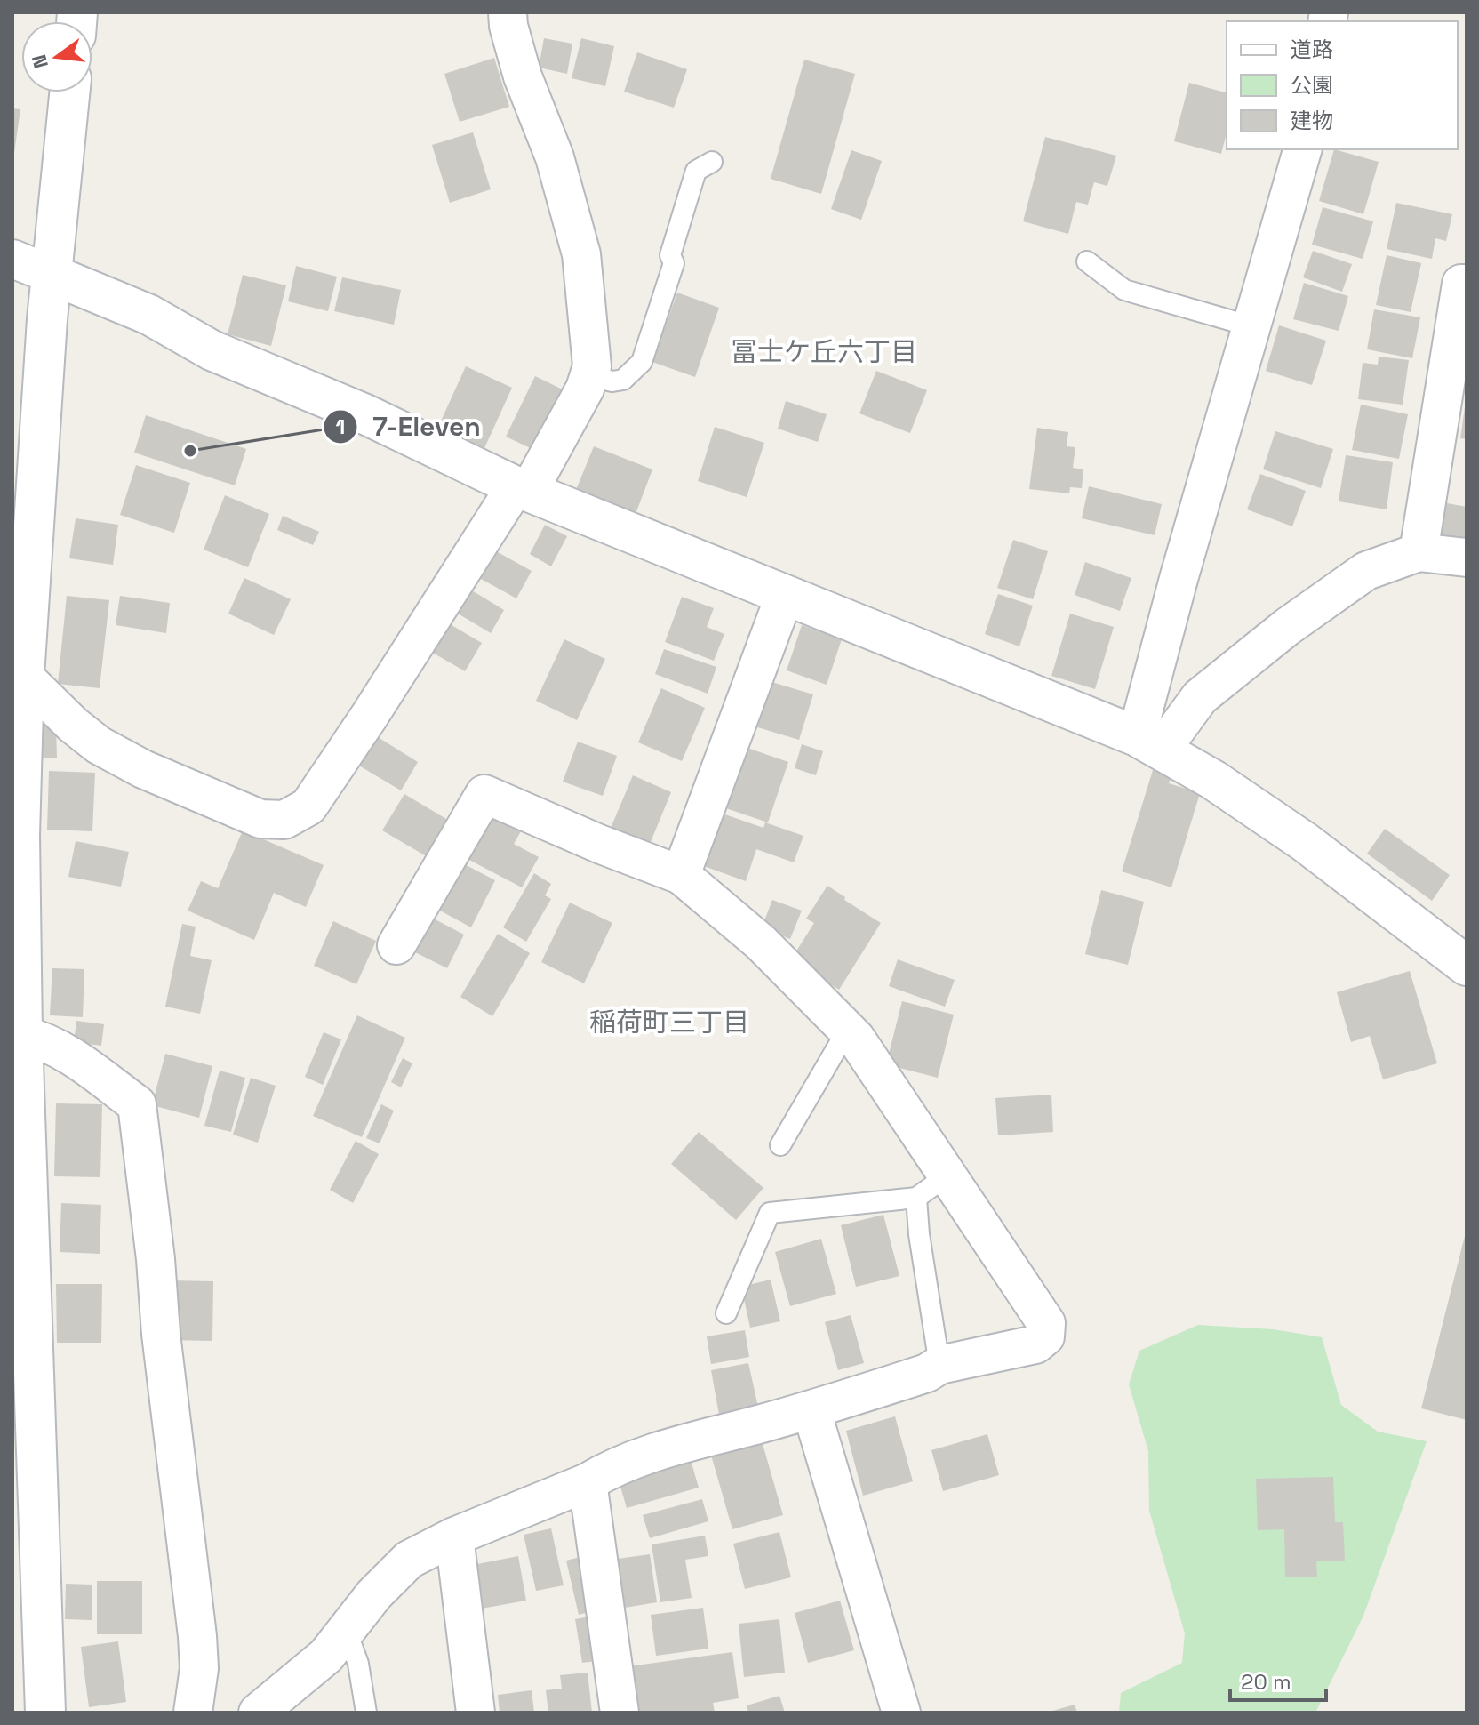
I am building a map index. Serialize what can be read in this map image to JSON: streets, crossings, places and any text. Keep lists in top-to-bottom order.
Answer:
{
  "districts": ["冨士ケ丘六丁目", "稲荷町三丁目"],
  "places": ["7-Eleven"],
  "legend": ["道路", "公園", "建物"],
  "scale_bar": "20 m",
  "north": "left"
}
